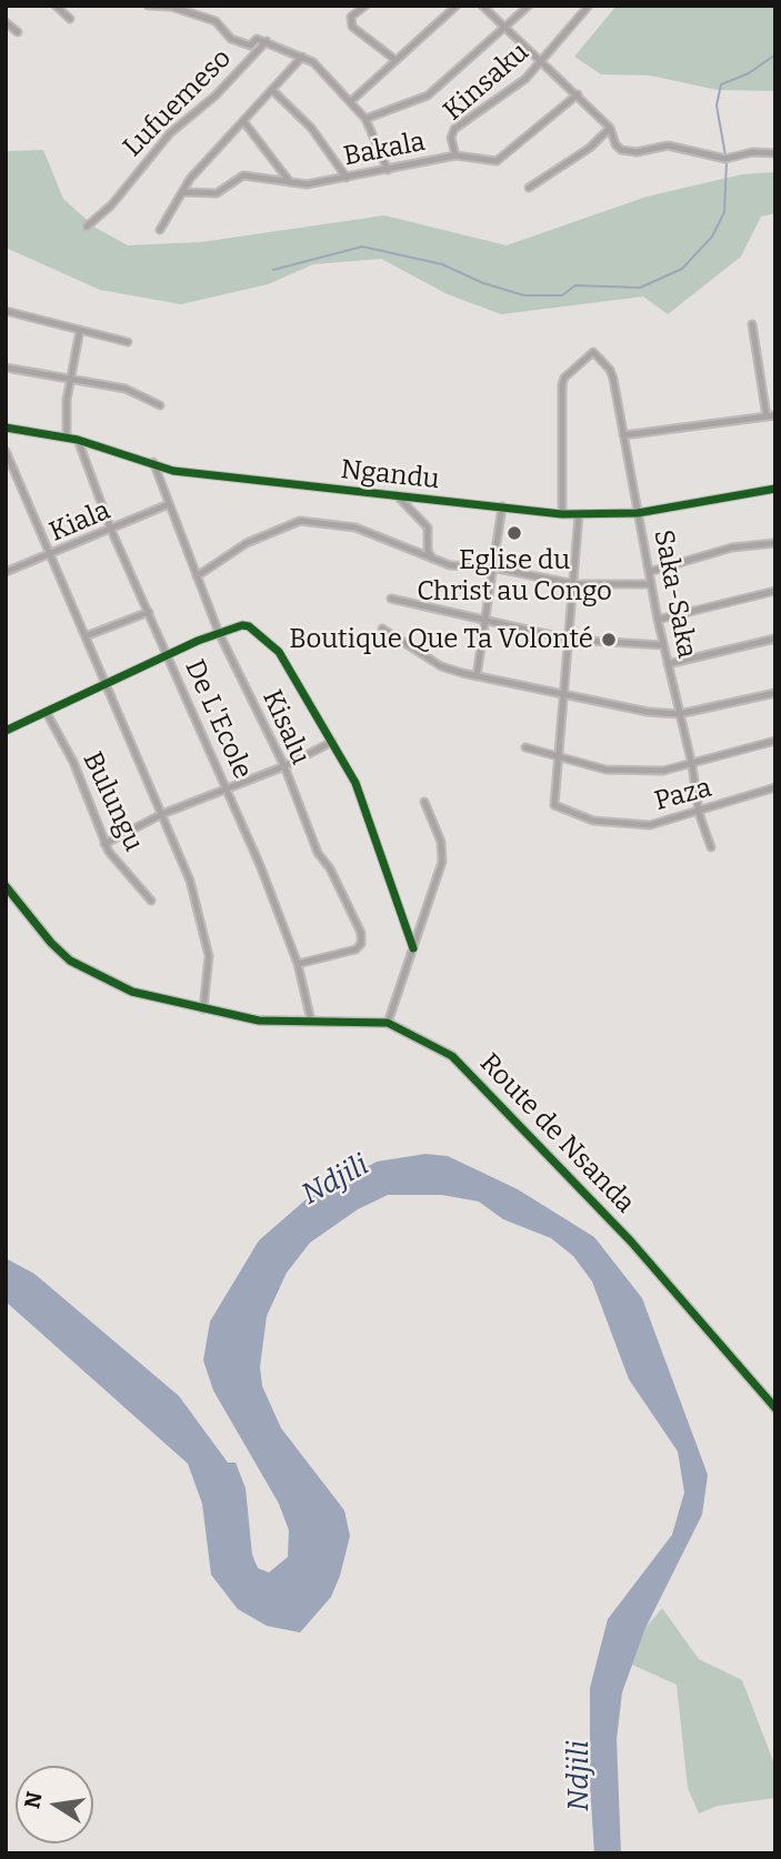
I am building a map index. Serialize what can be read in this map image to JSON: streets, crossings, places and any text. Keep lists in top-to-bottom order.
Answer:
{
  "streets": {
    "street": [
      "Kinsaku",
      "Lufuemeso",
      "Bakala",
      "Ngandu",
      "Kiala",
      "Saka-Saka",
      "De L'Ecole",
      "Kisalu",
      "Paza",
      "Bulungu",
      "Route de Nsanda"
    ]
  },
  "crossings": [
    ["Kinsaku", "Bakala"],
    ["Ngandu", "Saka-Saka"],
    ["Ngandu", "De L'Ecole"],
    ["Ngandu", "Kisalu"],
    ["Kiala", "De L'Ecole"],
    ["Kiala", "Kisalu"],
    ["Saka-Saka", "Paza"],
    ["De L'Ecole", "Kisalu"],
    ["De L'Ecole", "Route de Nsanda"]
  ],
  "water": ["Ndjili"],
  "places": ["Eglise du Christ au Congo", "Boutique Que Ta Volonté"],
  "north": "left"
}
